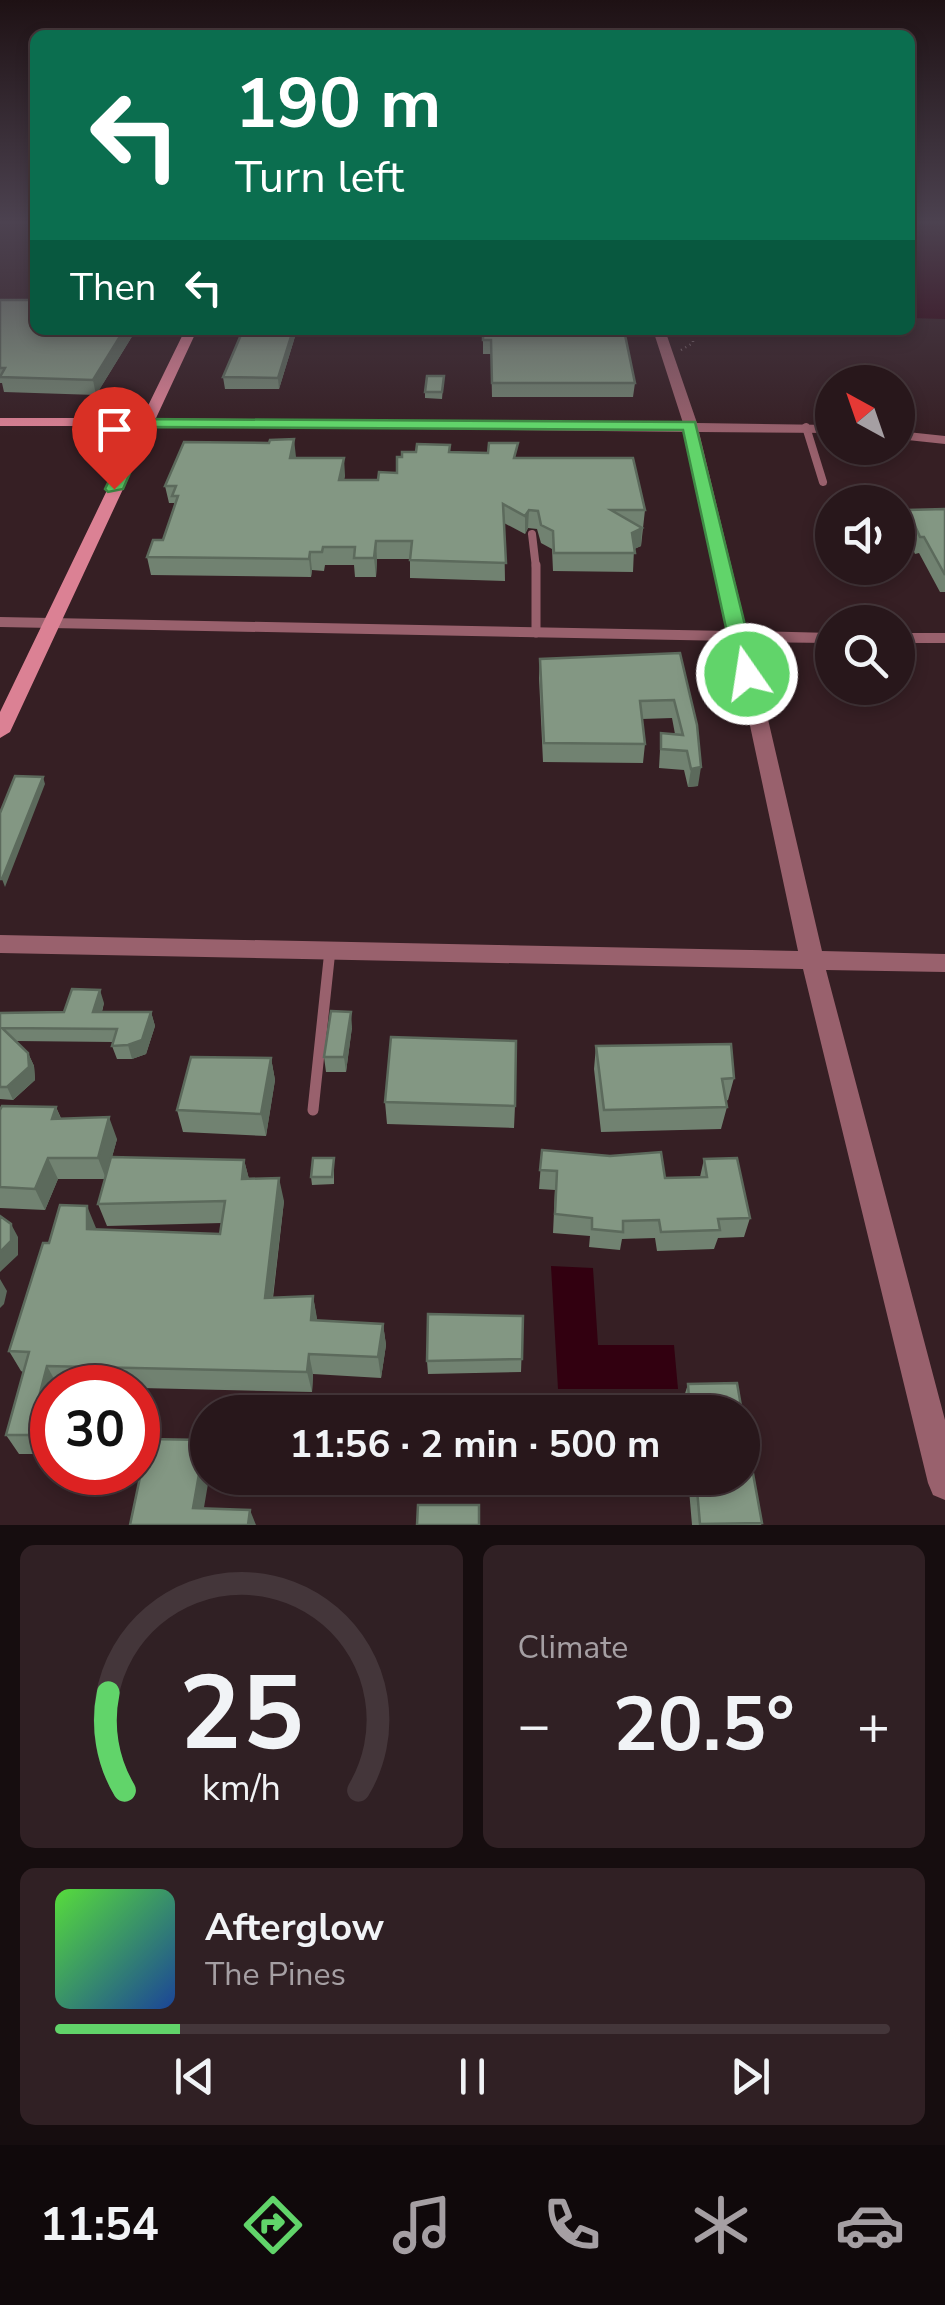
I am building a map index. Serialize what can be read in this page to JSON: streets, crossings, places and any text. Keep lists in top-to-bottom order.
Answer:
{
  "north": "top left",
  "page": {
    "turn": ["190 m", "Turn left"],
    "then": "Then",
    "limit": "30",
    "trip": "11:56 · 2 min · 500 m",
    "tile": "Climate",
    "heat": ["−", "20.5°", "+"],
    "song": ["Afterglow", "The Pines"],
    "tabs": "11:54",
    "gauge": ["25", "km/h"]
  }
}
